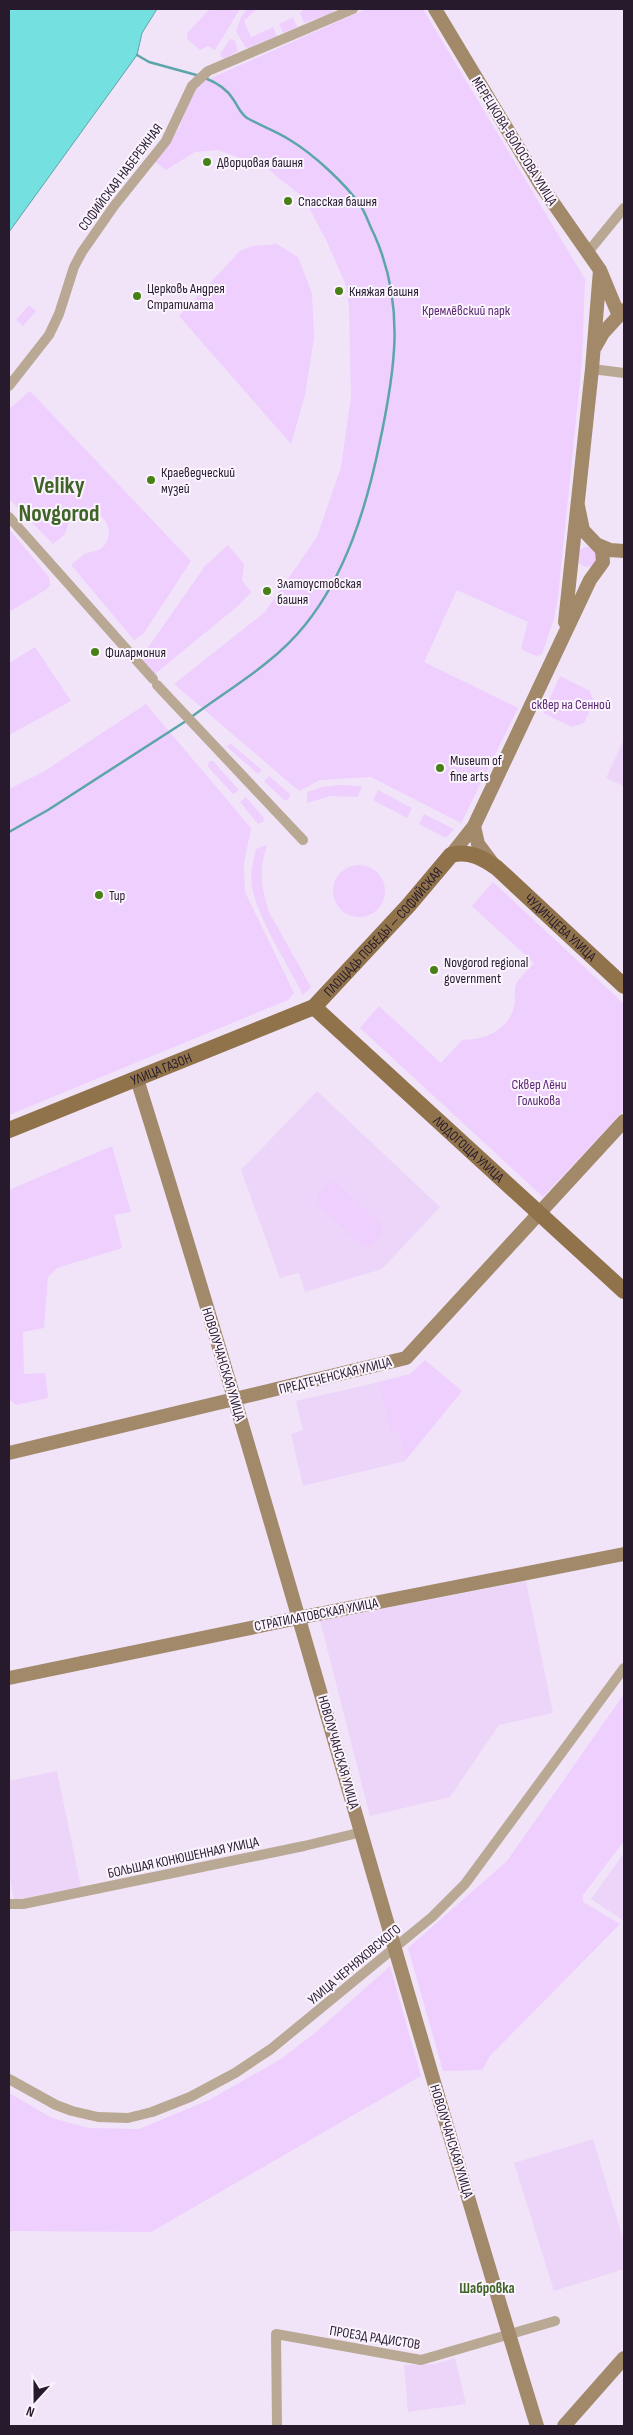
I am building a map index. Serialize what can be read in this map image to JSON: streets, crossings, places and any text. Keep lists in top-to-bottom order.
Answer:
{
  "streets": {
    "main road": [
      "ЧУДИНЦЕВА УЛИЦА",
      "ПЛОЩАДЬ ПОБЕДЫ — СОФИЙСКАЯ",
      "УЛИЦА ГАЗОН",
      "ЛЮДОГОЩА УЛИЦА"
    ],
    "street": [
      "МЕРЕЦКОВА-ВОЛОСОВА УЛИЦА",
      "СОФИЙСКАЯ НАБЕРЕЖНАЯ",
      "НОВОЛУЧАНСКАЯ УЛИЦА",
      "ПРЕДТЕЧЕНСКАЯ УЛИЦА",
      "СТРАТИЛАТОВСКАЯ УЛИЦА",
      "БОЛЬШАЯ КОНЮШЕННАЯ УЛИЦА",
      "УЛИЦА ЧЕРНЯХОВСКОГО",
      "ПРОЕЗД РАДИСТОВ"
    ]
  },
  "crossings": [
    ["ЧУДИНЦЕВА УЛИЦА", "ПЛОЩАДЬ ПОБЕДЫ — СОФИЙСКАЯ"],
    ["ПЛОЩАДЬ ПОБЕДЫ — СОФИЙСКАЯ", "УЛИЦА ГАЗОН"],
    ["ПЛОЩАДЬ ПОБЕДЫ — СОФИЙСКАЯ", "ЛЮДОГОЩА УЛИЦА"],
    ["УЛИЦА ГАЗОН", "ЛЮДОГОЩА УЛИЦА"],
    ["УЛИЦА ГАЗОН", "НОВОЛУЧАНСКАЯ УЛИЦА"],
    ["ЛЮДОГОЩА УЛИЦА", "ПРЕДТЕЧЕНСКАЯ УЛИЦА"],
    ["НОВОЛУЧАНСКАЯ УЛИЦА", "ПРЕДТЕЧЕНСКАЯ УЛИЦА"],
    ["НОВОЛУЧАНСКАЯ УЛИЦА", "СТРАТИЛАТОВСКАЯ УЛИЦА"],
    ["НОВОЛУЧАНСКАЯ УЛИЦА", "БОЛЬШАЯ КОНЮШЕННАЯ УЛИЦА"],
    ["НОВОЛУЧАНСКАЯ УЛИЦА", "УЛИЦА ЧЕРНЯХОВСКОГО"],
    ["НОВОЛУЧАНСКАЯ УЛИЦА", "ПРОЕЗД РАДИСТОВ"]
  ],
  "districts": ["Veliky Novgorod", "Шабровка"],
  "parks": ["Кремлёвский парк", "сквер на Сенной", "Сквер Лёни Голикова"],
  "places": [
    "Дворцовая башня",
    "Спасская башня",
    "Княжая башня",
    "Церковь Андрея Стратилата",
    "Краеведческий музей",
    "Златоустовская башня",
    "Филармония",
    "Museum of fine arts",
    "Тир",
    "Novgorod regional government"
  ],
  "north": "bottom"
}
